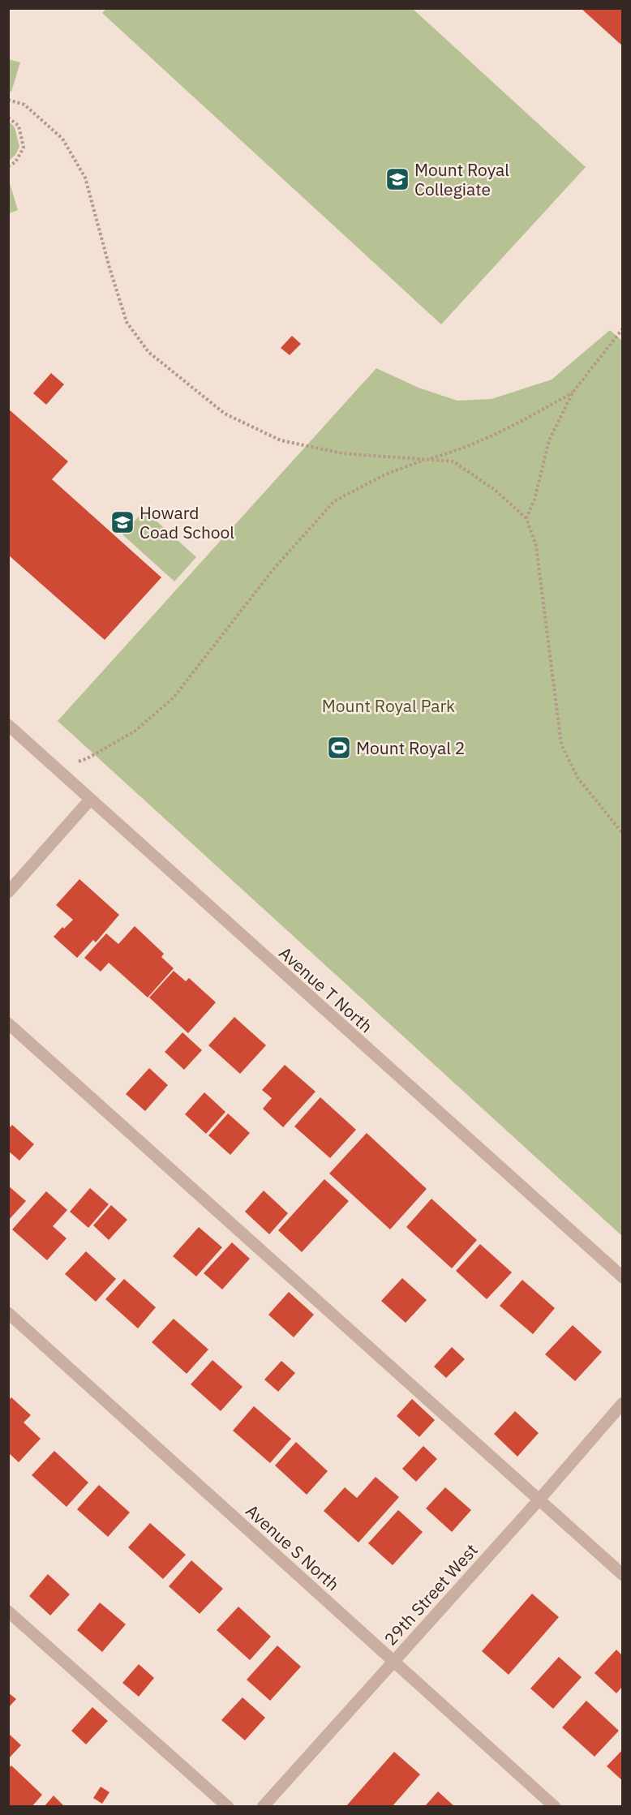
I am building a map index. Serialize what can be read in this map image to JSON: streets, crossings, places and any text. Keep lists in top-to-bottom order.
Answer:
{
  "streets": {
    "street": ["Avenue T North", "Avenue S North", "29th Street West"]
  },
  "crossings": [
    ["Avenue S North", "29th Street West"]
  ],
  "parks": ["Mount Royal Park"],
  "places": {
    "school or university": ["Mount Royal Collegiate", "Howard Coad School"],
    "sports": ["Mount Royal 2"]
  }
}
